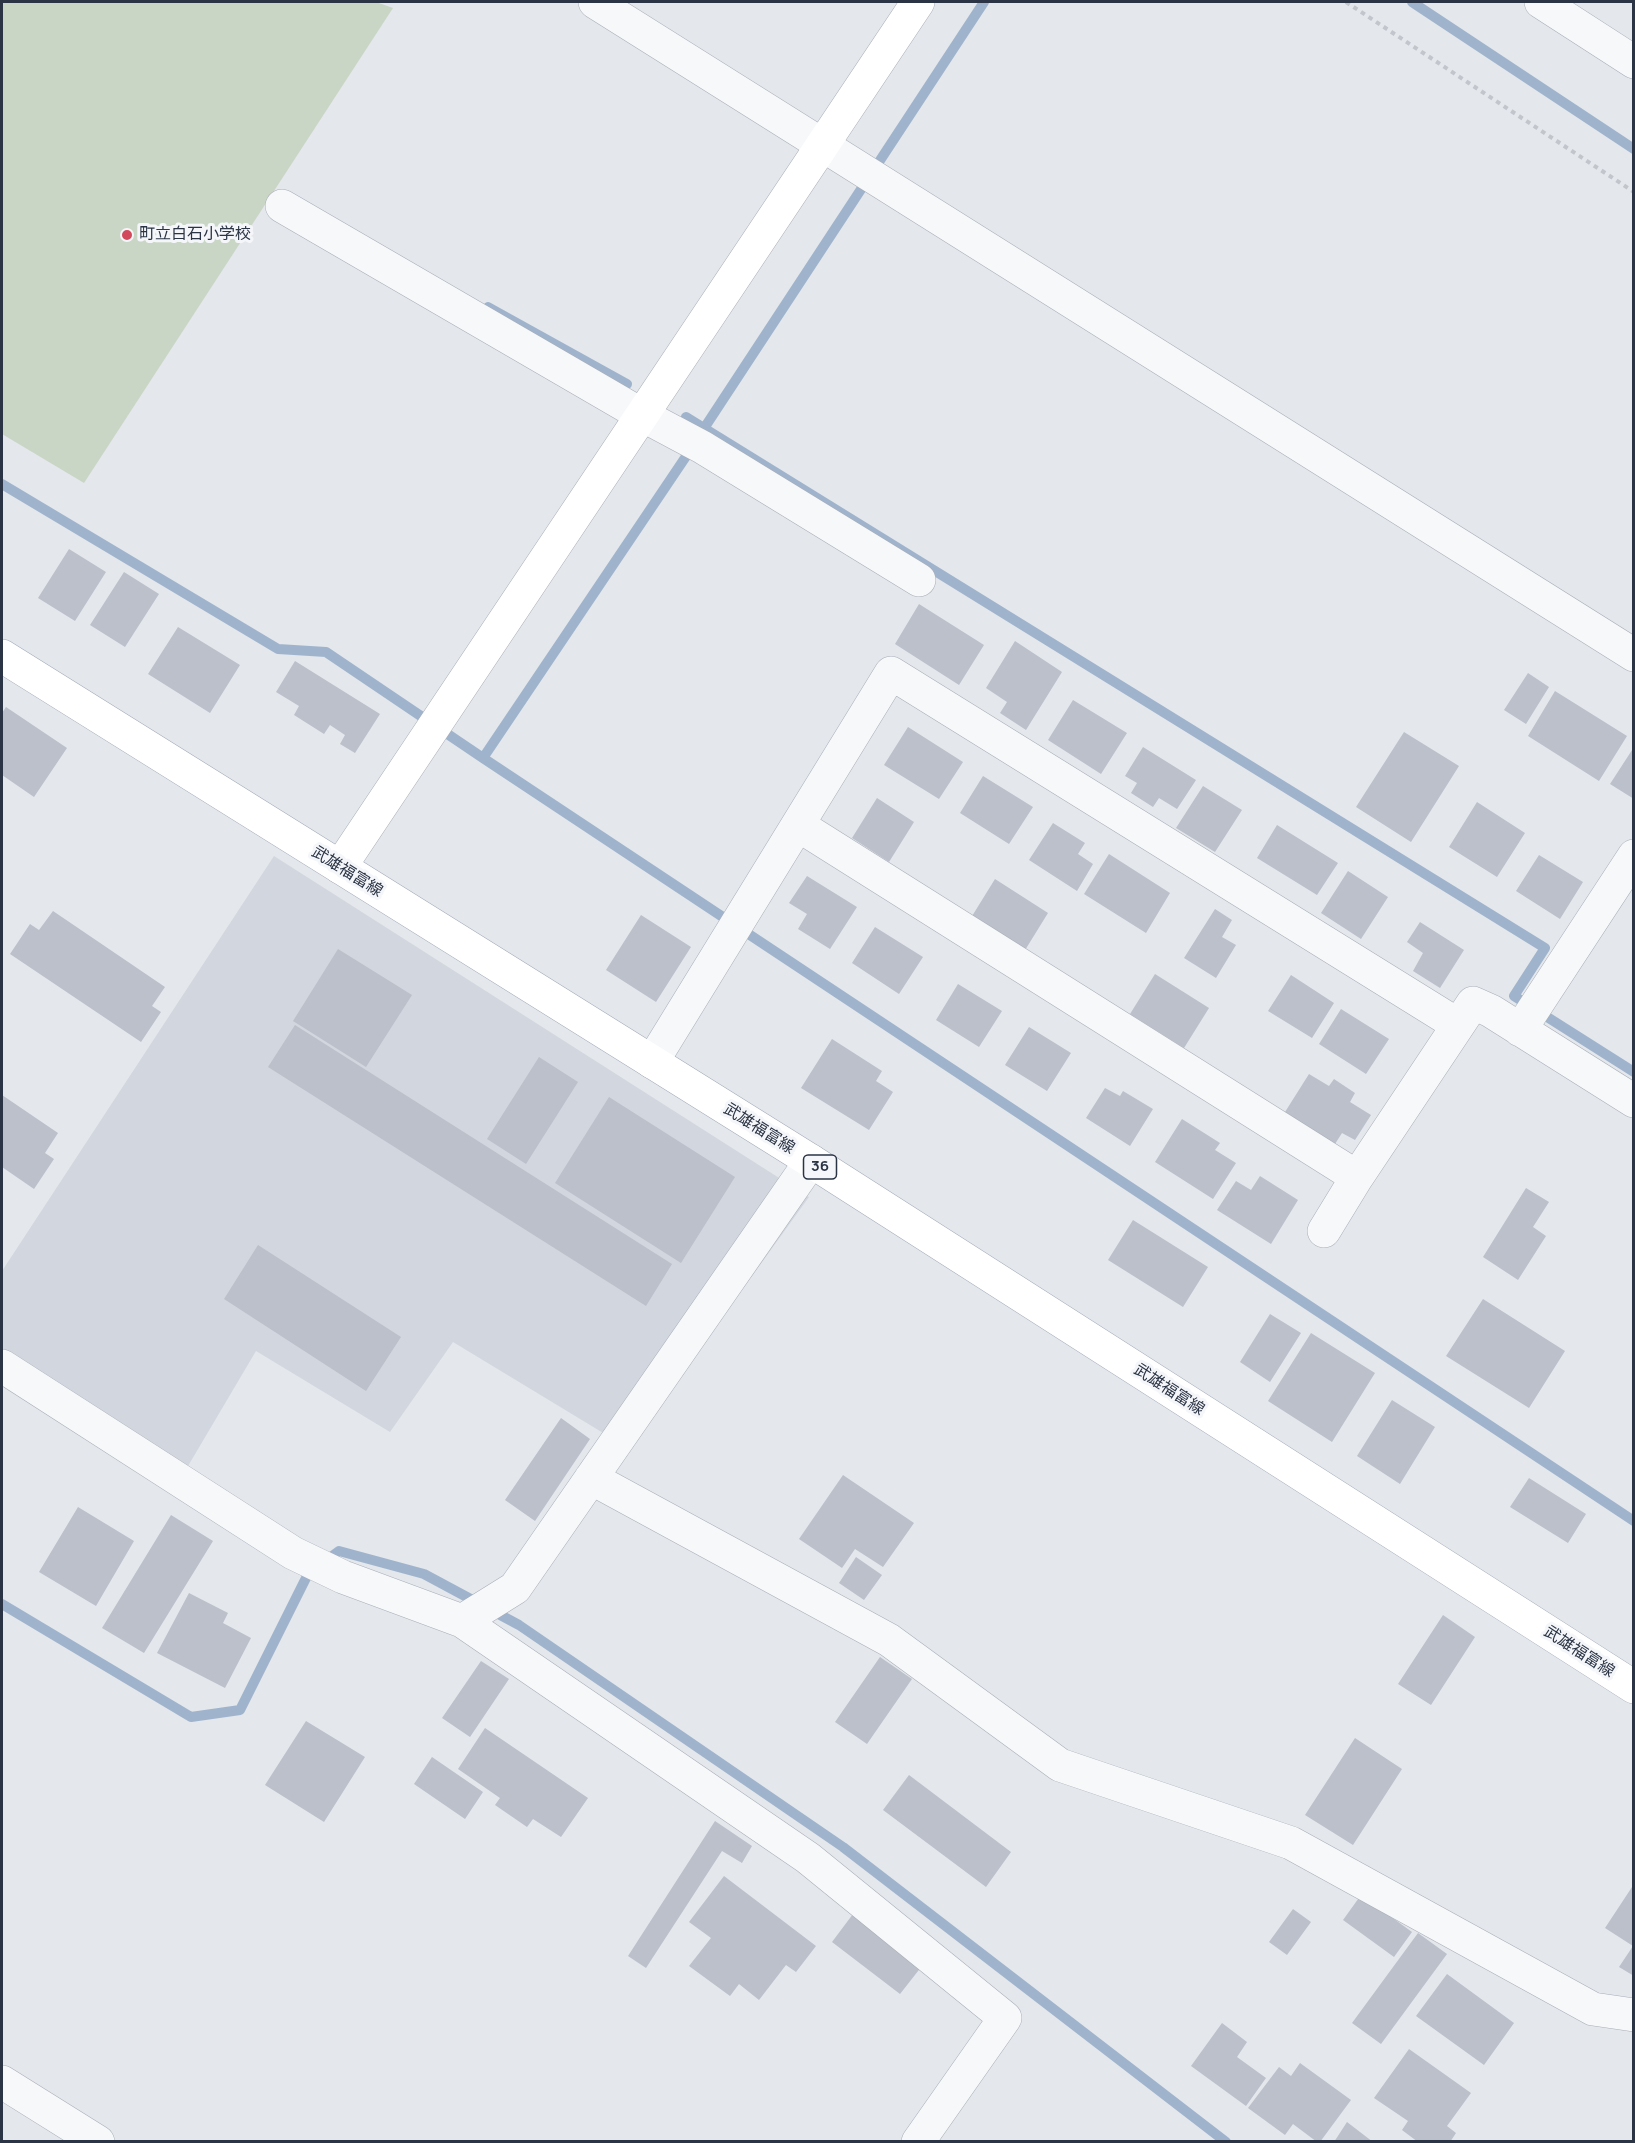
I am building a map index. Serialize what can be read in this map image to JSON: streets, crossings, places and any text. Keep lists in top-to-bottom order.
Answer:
{
  "streets": {
    "main road": ["武雄福富線", "36"]
  },
  "places": ["町立白石小学校"]
}
